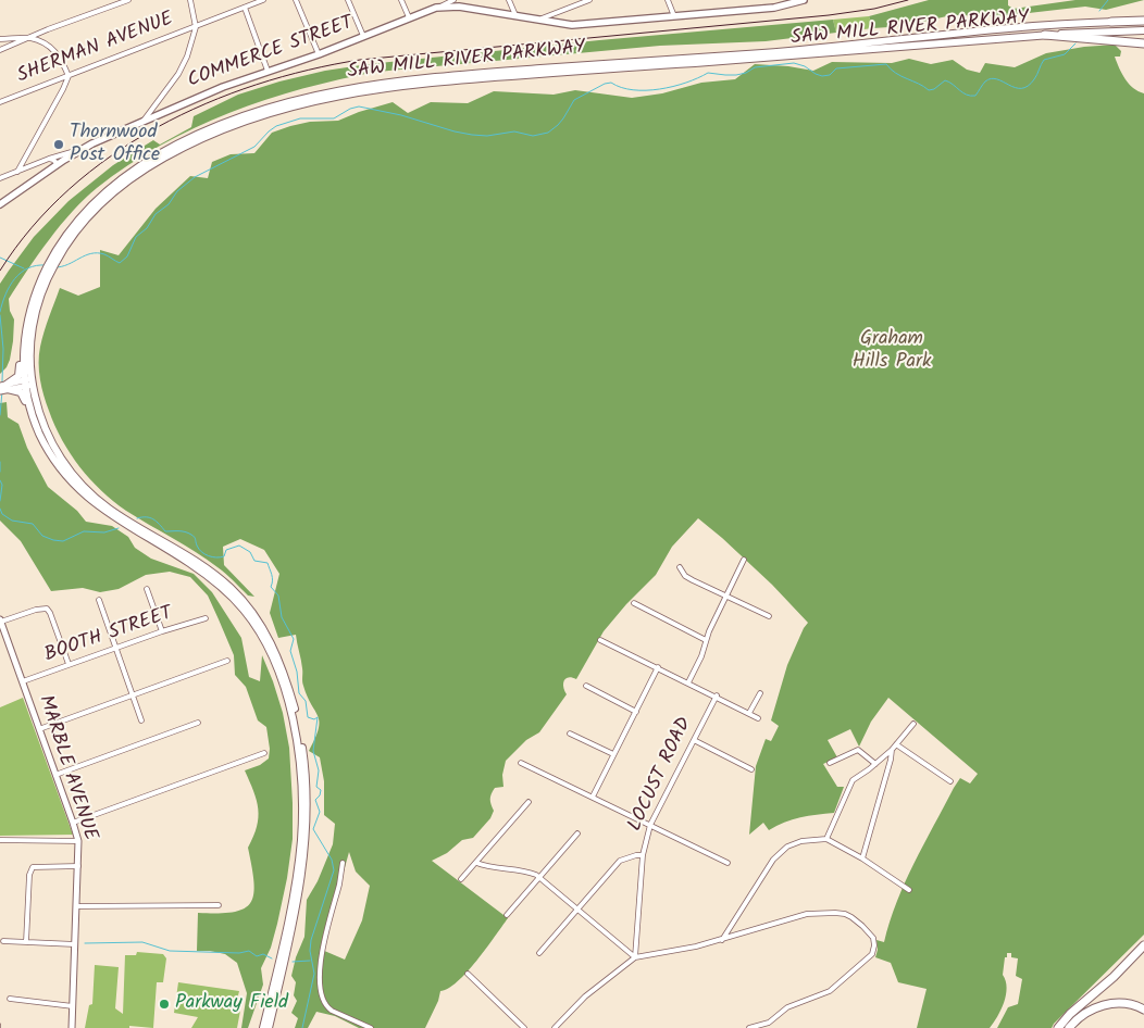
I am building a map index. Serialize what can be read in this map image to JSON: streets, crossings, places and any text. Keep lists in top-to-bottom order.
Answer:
{
  "streets": {
    "highway": ["SAW MILL RIVER PARKWAY"],
    "main road": ["COMMERCE STREET"],
    "street": [
      "SHERMAN AVENUE",
      "BOOTH STREET",
      "MARBLE AVENUE",
      "LOCUST ROAD"
    ]
  },
  "crossings": [
    ["BOOTH STREET", "MARBLE AVENUE"]
  ],
  "parks": ["Graham Hills Park"],
  "places": ["Thornwood Post Office", "Parkway Field"]
}
